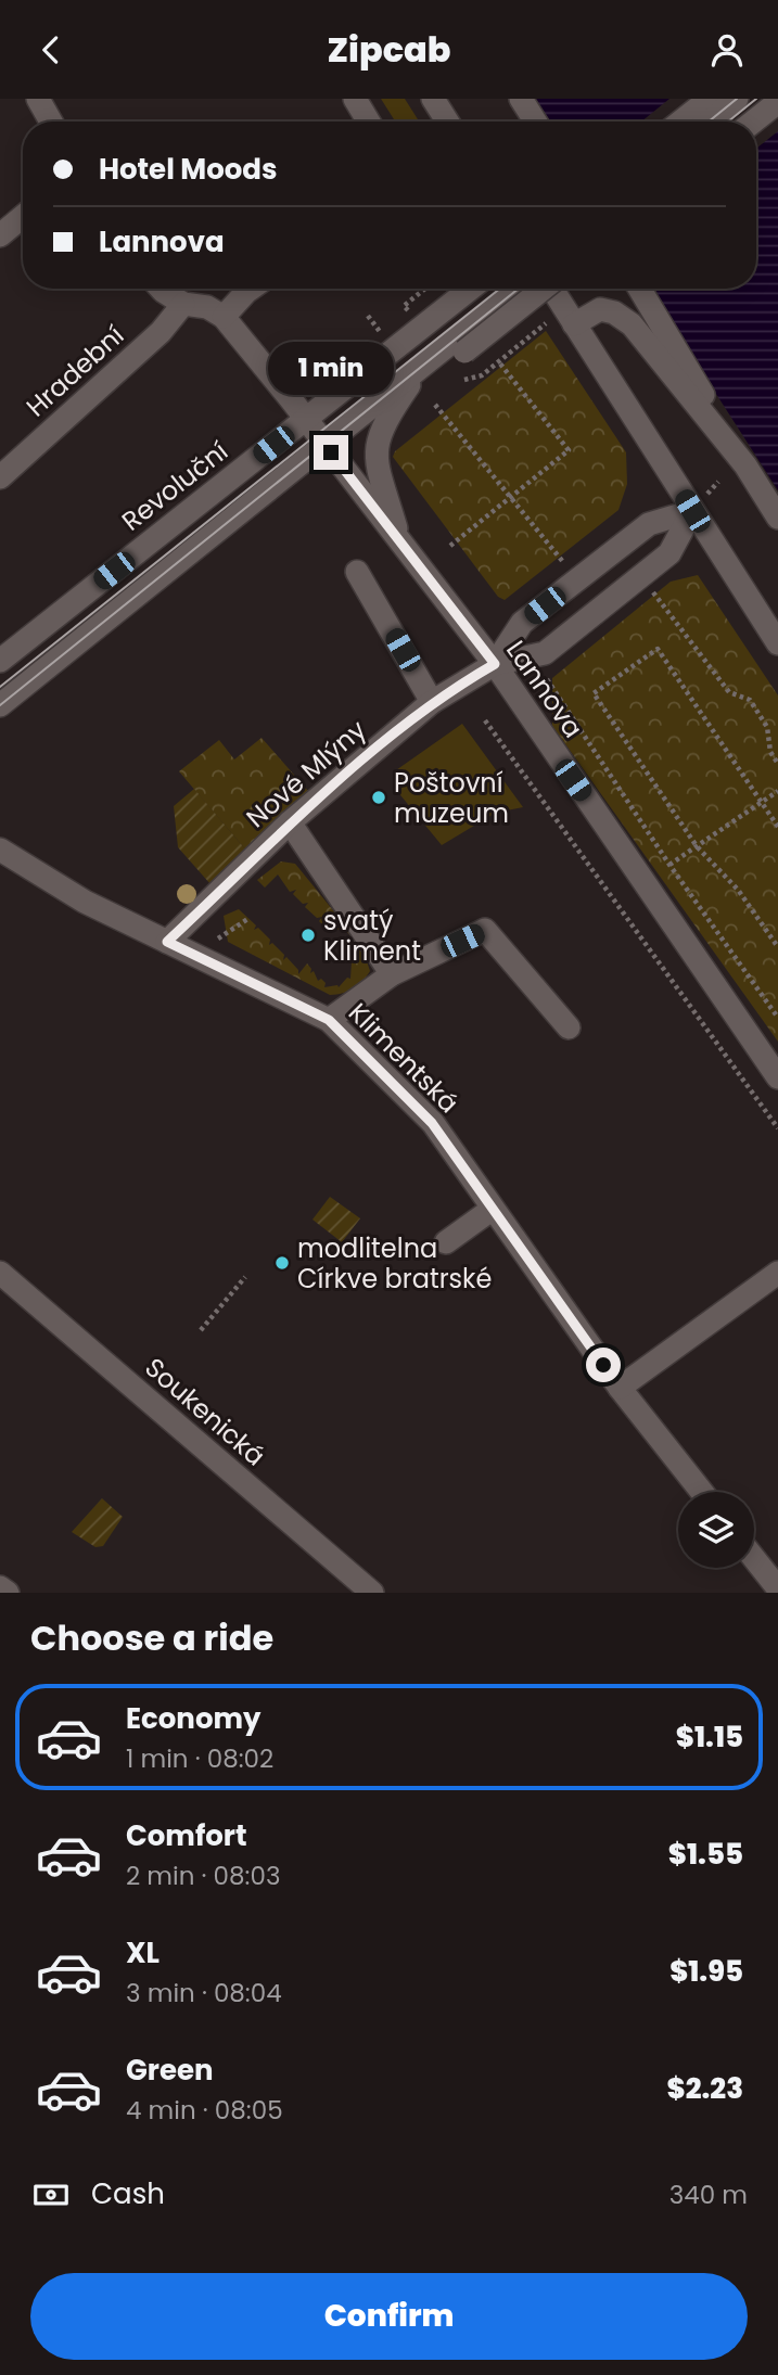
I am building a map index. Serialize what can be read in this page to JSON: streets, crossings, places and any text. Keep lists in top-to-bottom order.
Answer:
{
  "streets": {
    "street": [
      "Hradební",
      "Revoluční",
      "Lannova",
      "Nové Mlýny",
      "Klimentská",
      "Soukenická"
    ]
  },
  "crossings": [
    ["Revoluční", "Lannova"],
    ["Lannova", "Nové Mlýny"],
    ["Nové Mlýny", "Klimentská"]
  ],
  "places": ["Poštovní muzeum", "svatý Kliment", "modlitelna Církve bratrské"],
  "page": {
    "header": "Zipcab",
    "banner": ["Hotel Moods", "Lannova"],
    "bubble": "1 min",
    "heading": "Choose a ride",
    "list": [
      {
        "name": "Economy",
        "note": "1 min · 08:02",
        "value": "$1.15"
      },
      {
        "name": "Comfort",
        "note": "2 min · 08:03",
        "value": "$1.55"
      },
      {
        "name": "XL",
        "note": "3 min · 08:04",
        "value": "$1.95"
      },
      {
        "name": "Green",
        "note": "4 min · 08:05",
        "value": "$2.23"
      }
    ],
    "pay": ["Cash", "340 m"],
    "buttons": "Confirm"
  }
}
